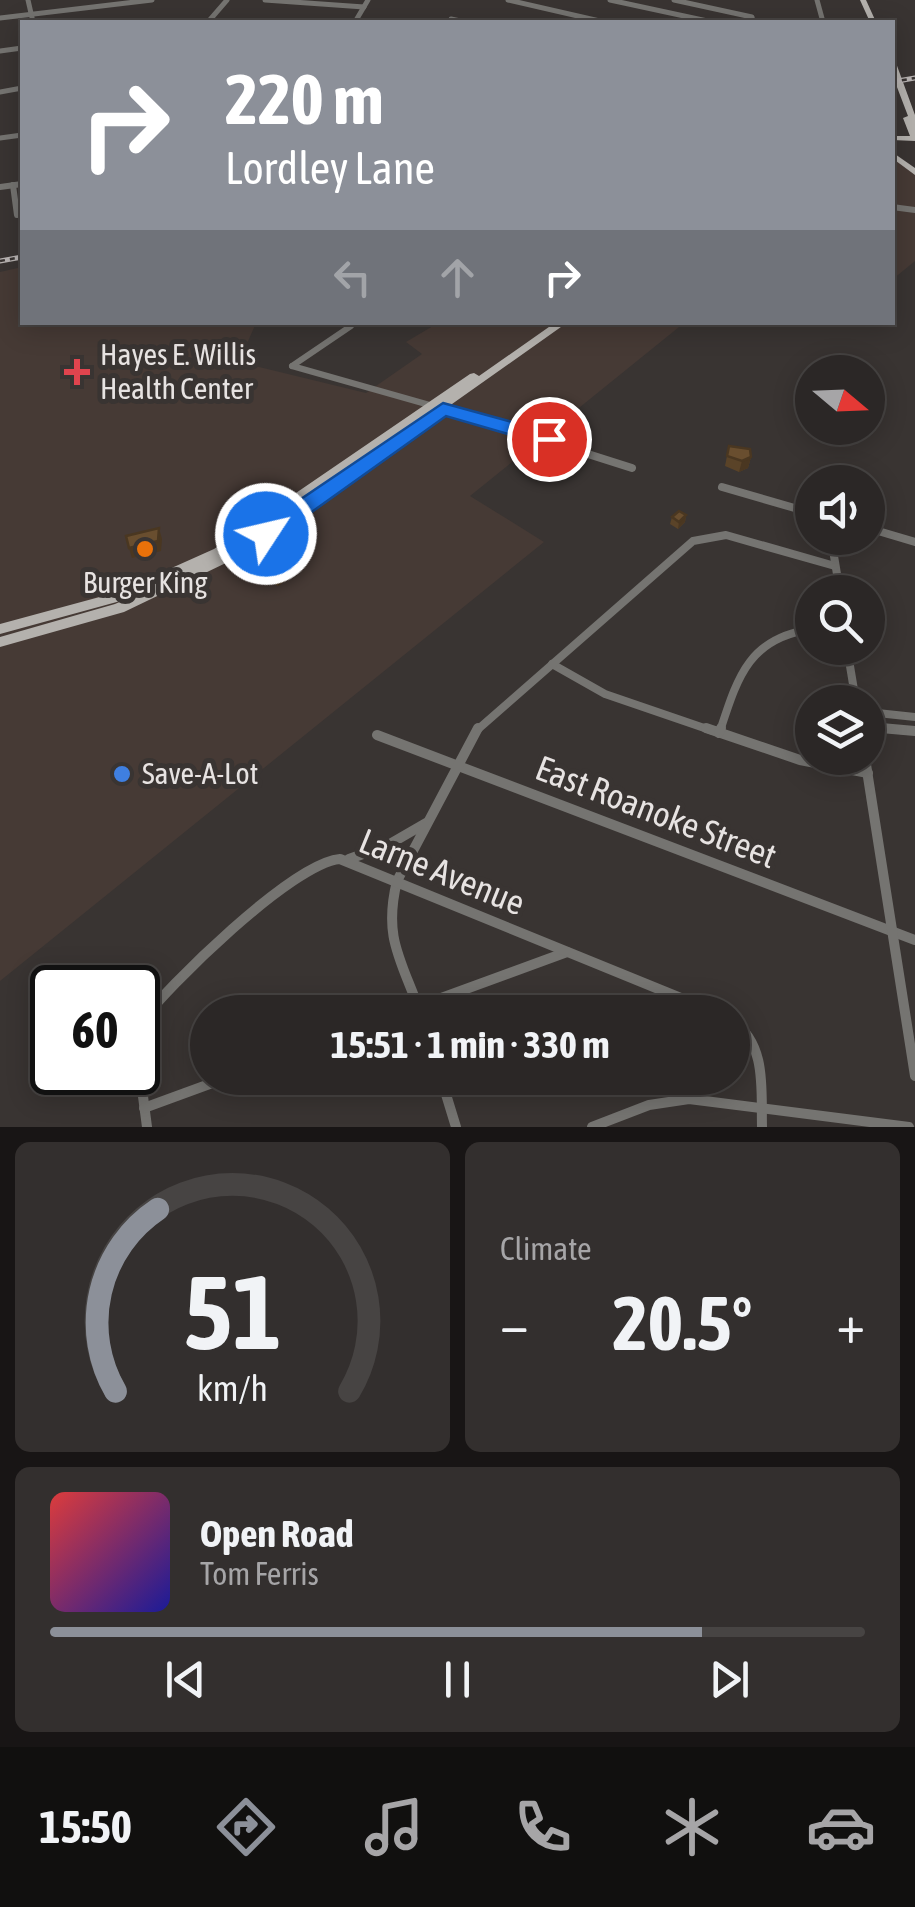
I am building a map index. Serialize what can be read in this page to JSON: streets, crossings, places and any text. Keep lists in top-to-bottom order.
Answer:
{
  "streets": {
    "street": ["East Roanoke Street", "Larne Avenue"]
  },
  "places": {
    "health": ["Hayes E. Willis Health Center"],
    "other": ["Burger King", "Save-A-Lot"]
  },
  "north": "right",
  "page": {
    "turn": ["220 m", "Lordley Lane"],
    "limit": "60",
    "trip": "15:51 · 1 min · 330 m",
    "tile": "Climate",
    "heat": ["−", "20.5°", "+"],
    "song": ["Open Road", "Tom Ferris"],
    "tabs": "15:50",
    "gauge": ["51", "km/h"]
  }
}
